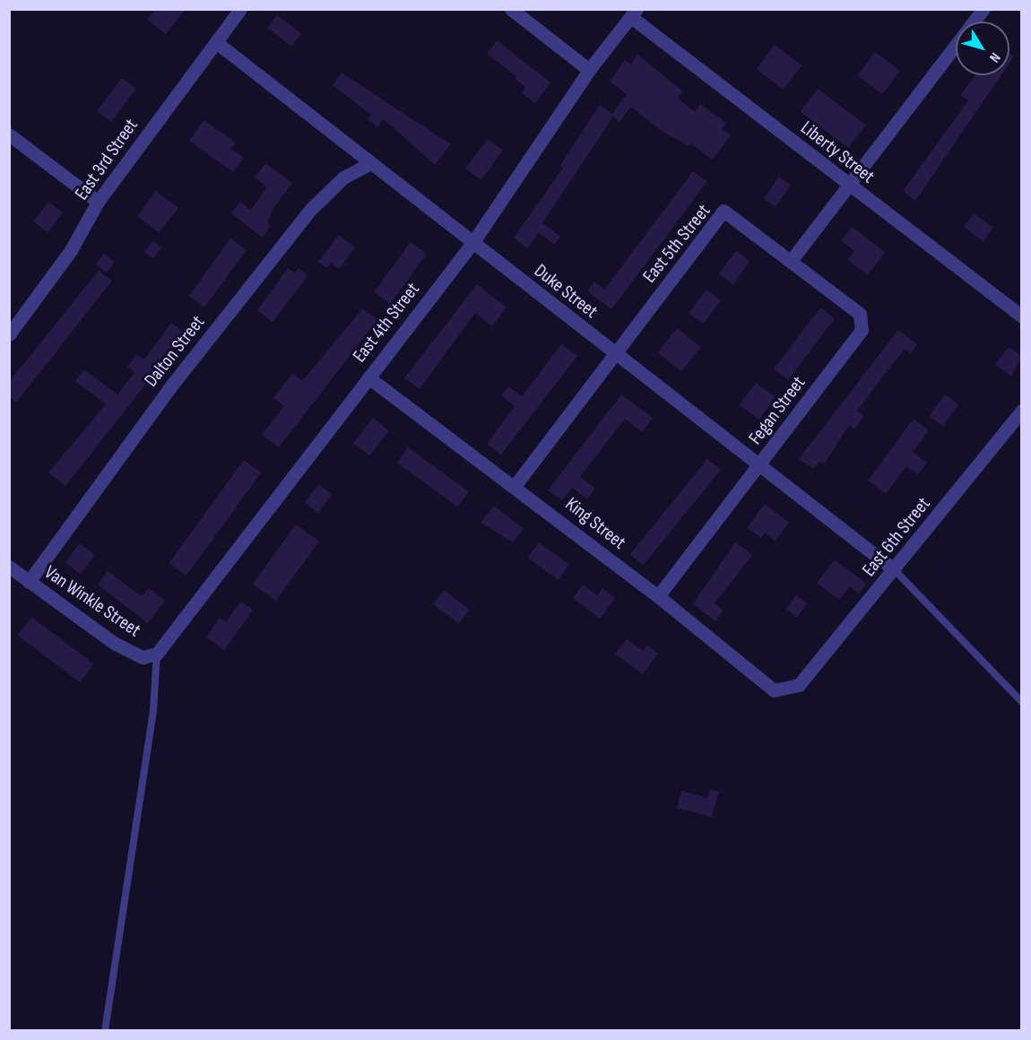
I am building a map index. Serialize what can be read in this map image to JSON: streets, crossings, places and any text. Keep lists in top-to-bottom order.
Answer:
{
  "streets": {
    "street": [
      "Liberty Street",
      "East 3rd Street",
      "East 5th Street",
      "Duke Street",
      "East 4th Street",
      "Dalton Street",
      "Fegan Street",
      "King Street",
      "East 6th Street",
      "Van Winkle Street"
    ]
  },
  "crossings": [
    ["Liberty Street", "East 4th Street"],
    ["East 3rd Street", "Duke Street"],
    ["East 5th Street", "Duke Street"],
    ["East 5th Street", "Fegan Street"],
    ["East 5th Street", "King Street"],
    ["Duke Street", "East 4th Street"],
    ["Duke Street", "Dalton Street"],
    ["Duke Street", "Fegan Street"],
    ["Duke Street", "East 6th Street"],
    ["East 4th Street", "King Street"],
    ["East 4th Street", "Van Winkle Street"],
    ["Dalton Street", "Van Winkle Street"],
    ["Fegan Street", "King Street"],
    ["King Street", "East 6th Street"]
  ],
  "north": "bottom right"
}
